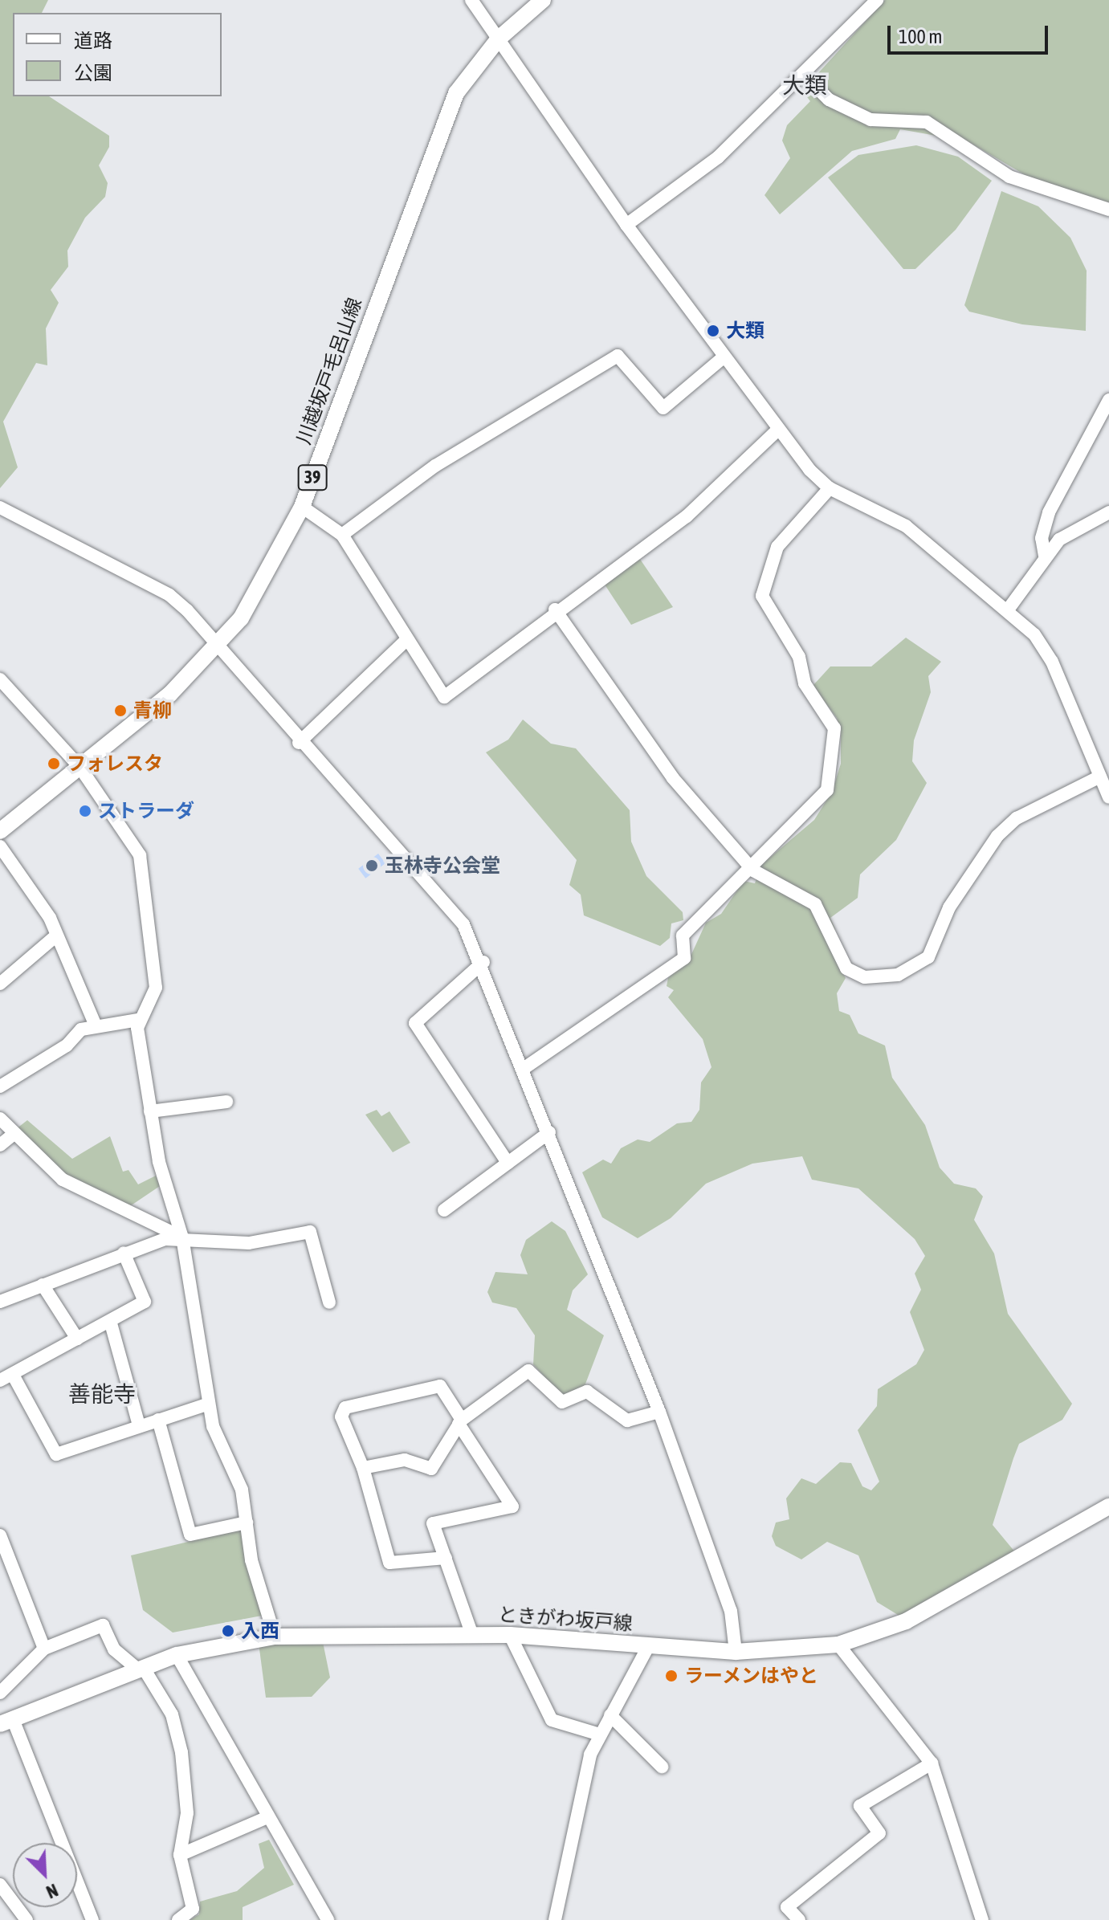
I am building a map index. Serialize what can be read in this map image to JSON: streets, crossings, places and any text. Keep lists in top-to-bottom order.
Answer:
{
  "streets": {
    "main road": ["川越坂戸毛呂山線", "39", "ときがわ坂戸線"]
  },
  "districts": ["大類", "善能寺"],
  "places": [
    "大類",
    "青柳",
    "フォレスタ",
    "ストラーダ",
    "玉林寺公会堂",
    "入西",
    "ラーメンはやと"
  ],
  "legend": ["道路", "公園"],
  "scale_bar": "100 m",
  "north": "bottom right"
}
